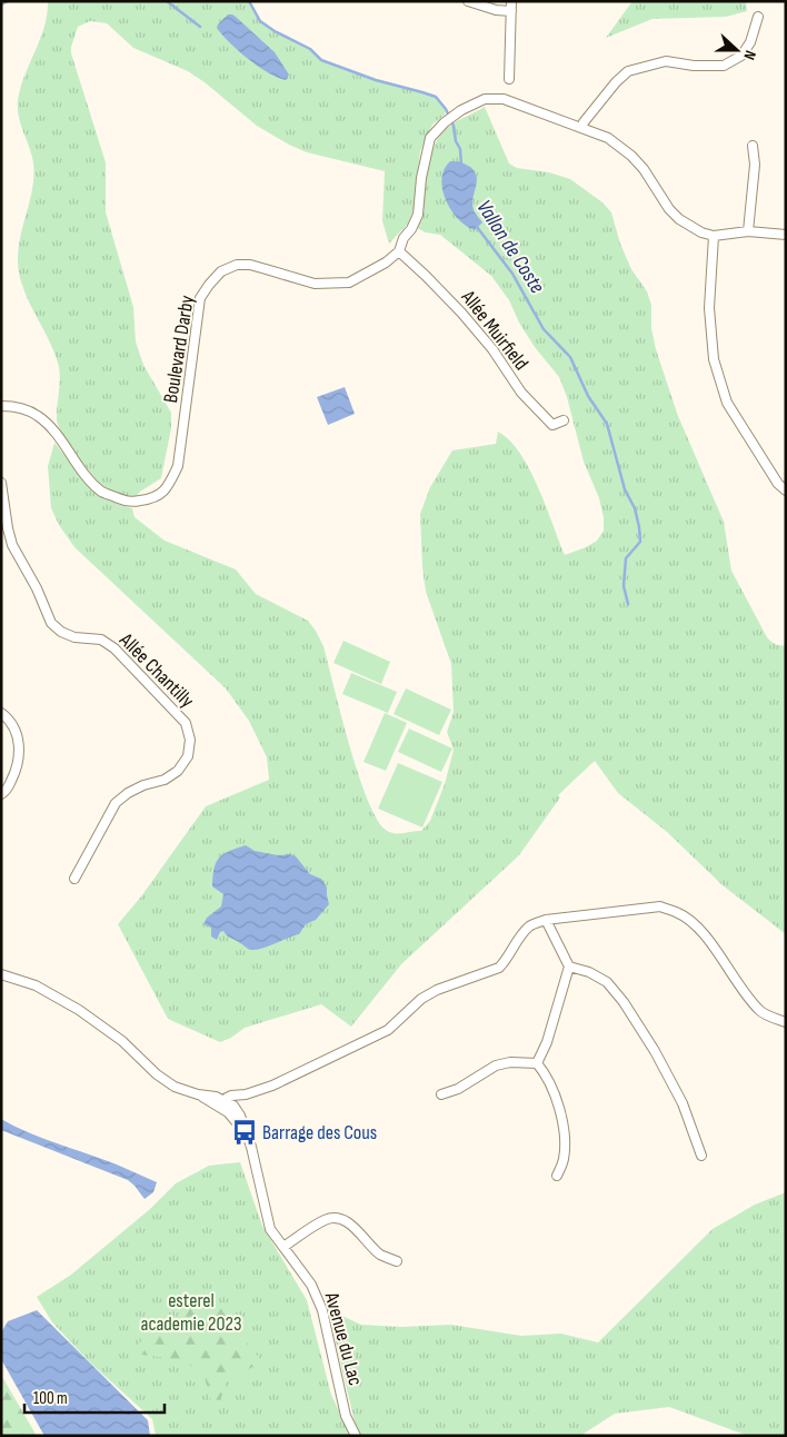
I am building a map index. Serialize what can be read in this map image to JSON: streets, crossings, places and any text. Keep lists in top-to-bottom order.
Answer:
{
  "streets": {
    "street": [
      "Allée Muirfield",
      "Boulevard Darby",
      "Allée Chantilly",
      "Avenue du Lac"
    ]
  },
  "crossings": [
    ["Allée Muirfield", "Boulevard Darby"]
  ],
  "water": ["Vallon de Coste"],
  "parks": ["esterel academie 2023"],
  "places": {
    "bus stop": ["Barrage des Cous"]
  },
  "scale_bar": "100 m",
  "north": "right"
}
